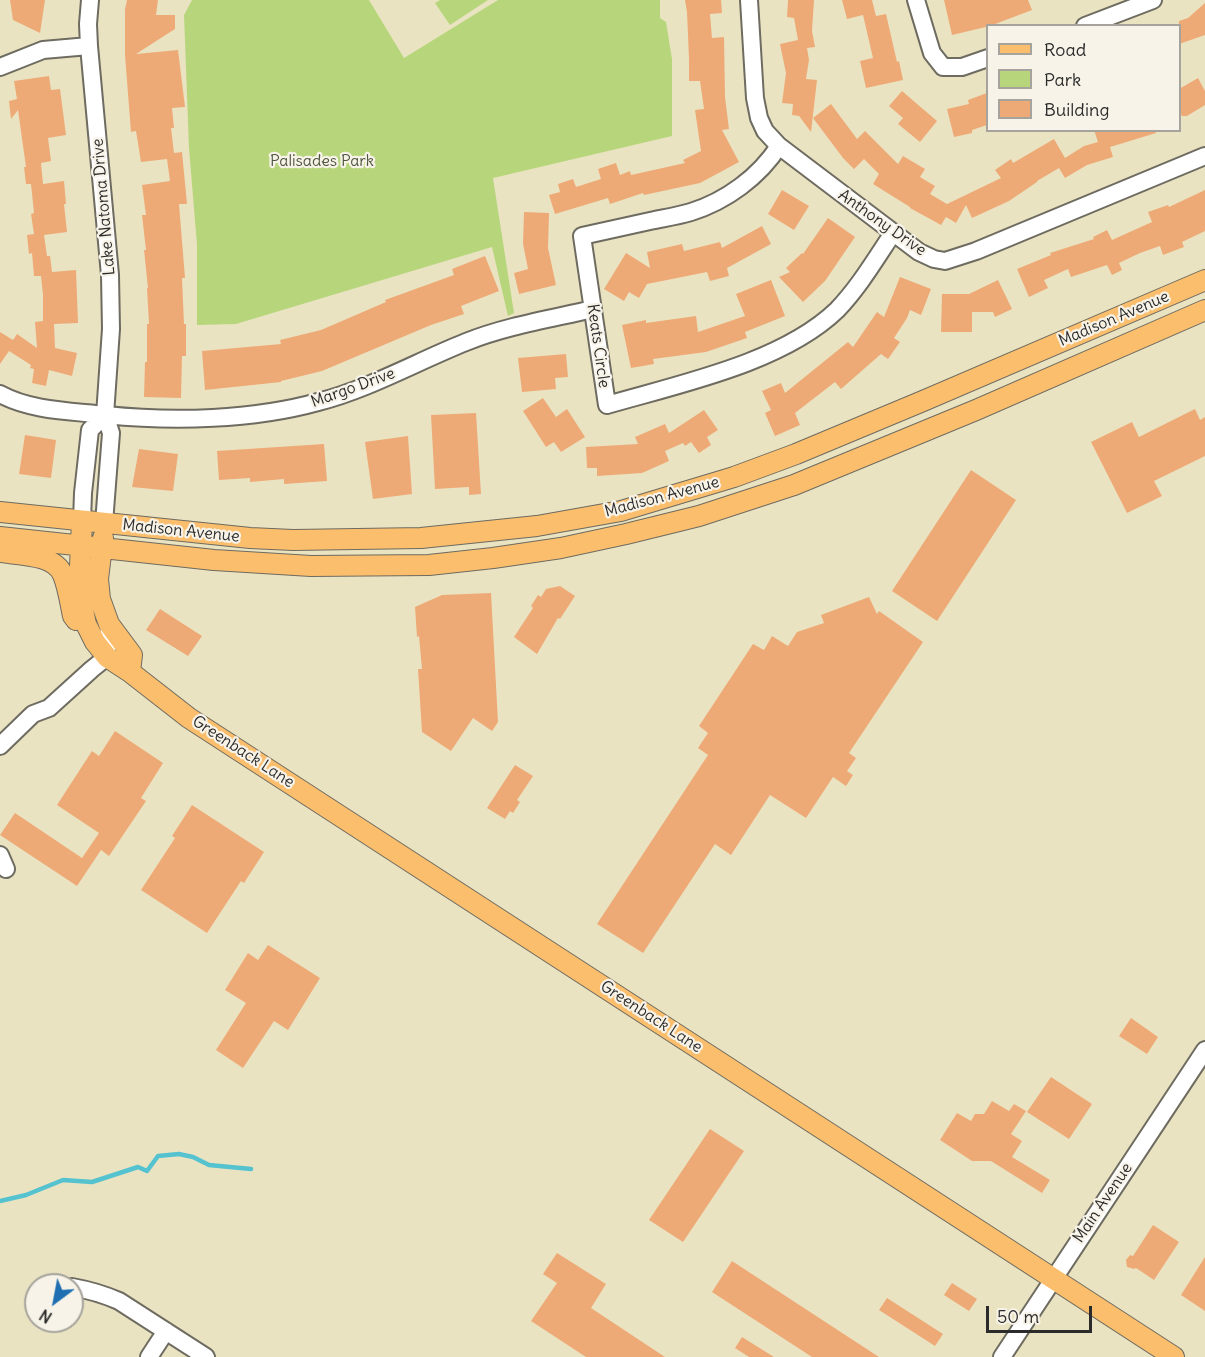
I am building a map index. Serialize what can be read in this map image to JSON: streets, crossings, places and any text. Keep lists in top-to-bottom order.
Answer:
{
  "streets": {
    "main road": ["Madison Avenue", "Greenback Lane"],
    "street": [
      "Lake Natoma Drive",
      "Anthony Drive",
      "Keats Circle",
      "Margo Drive",
      "Main Avenue"
    ]
  },
  "crossings": [
    ["Lake Natoma Drive", "Madison Avenue"],
    ["Lake Natoma Drive", "Margo Drive"],
    ["Anthony Drive", "Keats Circle"],
    ["Keats Circle", "Margo Drive"],
    ["Greenback Lane", "Main Avenue"]
  ],
  "parks": ["Palisades Park"],
  "legend": ["Road", "Park", "Building"],
  "scale_bar": "50 m",
  "north": "bottom left"
}
